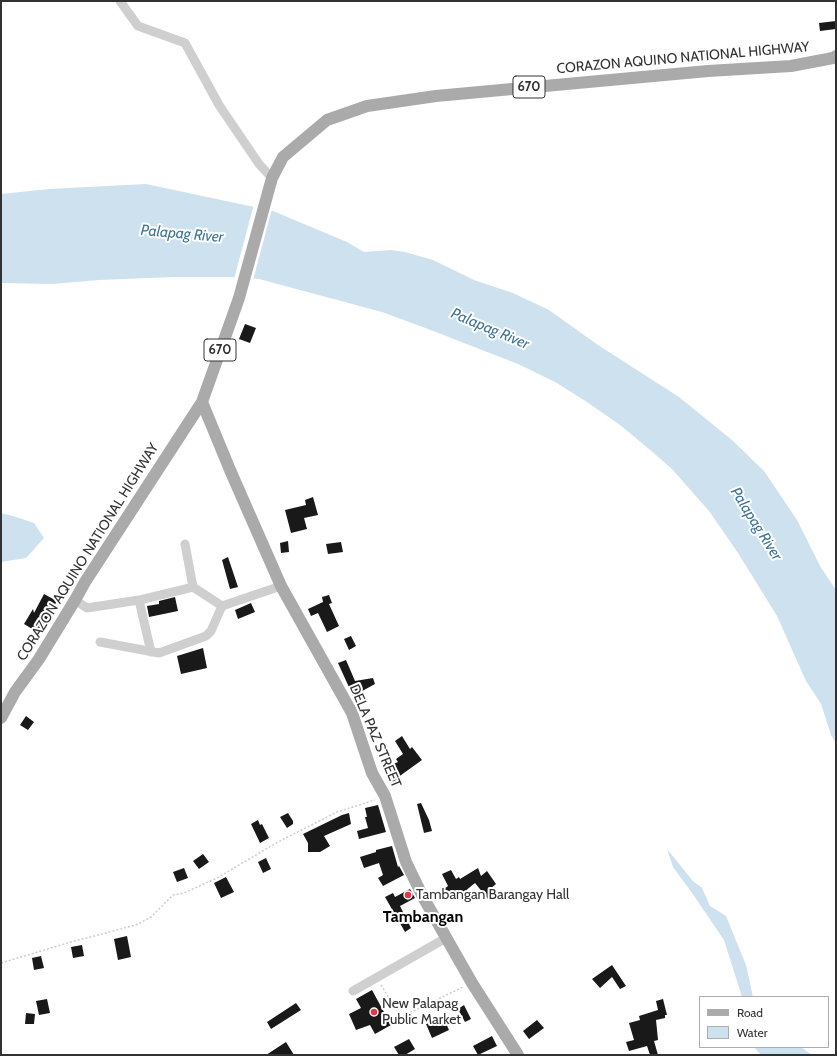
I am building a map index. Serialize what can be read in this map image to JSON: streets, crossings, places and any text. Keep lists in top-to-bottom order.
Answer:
{
  "streets": {
    "main road": ["CORAZON AQUINO NATIONAL HIGHWAY", "670", "DELA PAZ STREET"]
  },
  "crossings": [
    ["CORAZON AQUINO NATIONAL HIGHWAY", "DELA PAZ STREET"]
  ],
  "districts": ["Tambangan"],
  "water": ["Palapag River"],
  "places": ["Tambangan Barangay Hall", "New Palapag Public Market"],
  "legend": ["Road", "Water"]
}
